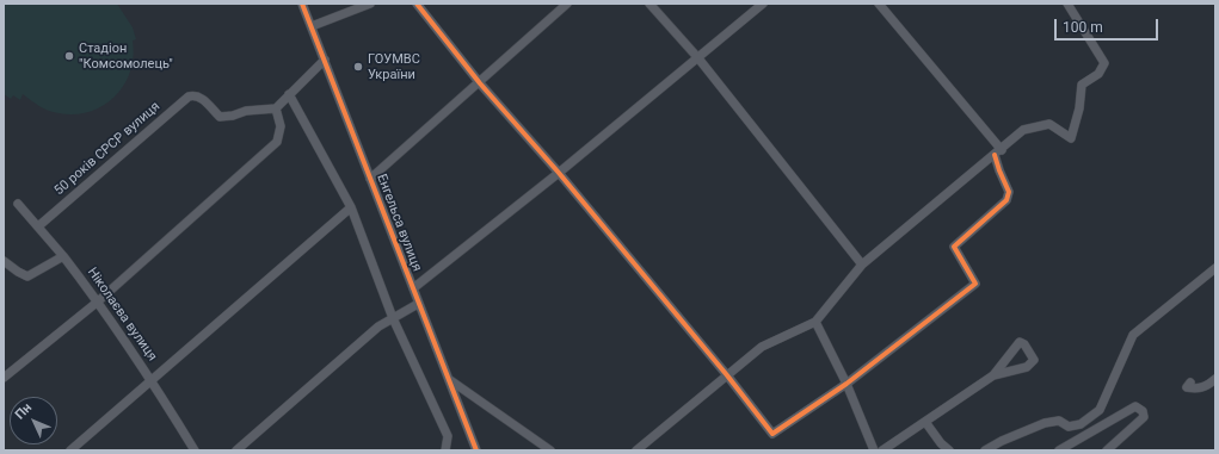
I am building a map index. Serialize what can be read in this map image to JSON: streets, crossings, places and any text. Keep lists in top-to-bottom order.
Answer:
{
  "streets": {
    "street": ["50 років СРСР вулиця", "Енгельса вулиця", "Ніколаєва вулиця"]
  },
  "crossings": [
    ["50 років СРСР вулиця", "Ніколаєва вулиця"]
  ],
  "places": ["Стадіон \"Комсомолець\"", "ГОУМВС України"],
  "scale_bar": "100 m",
  "north": "top left"
}
